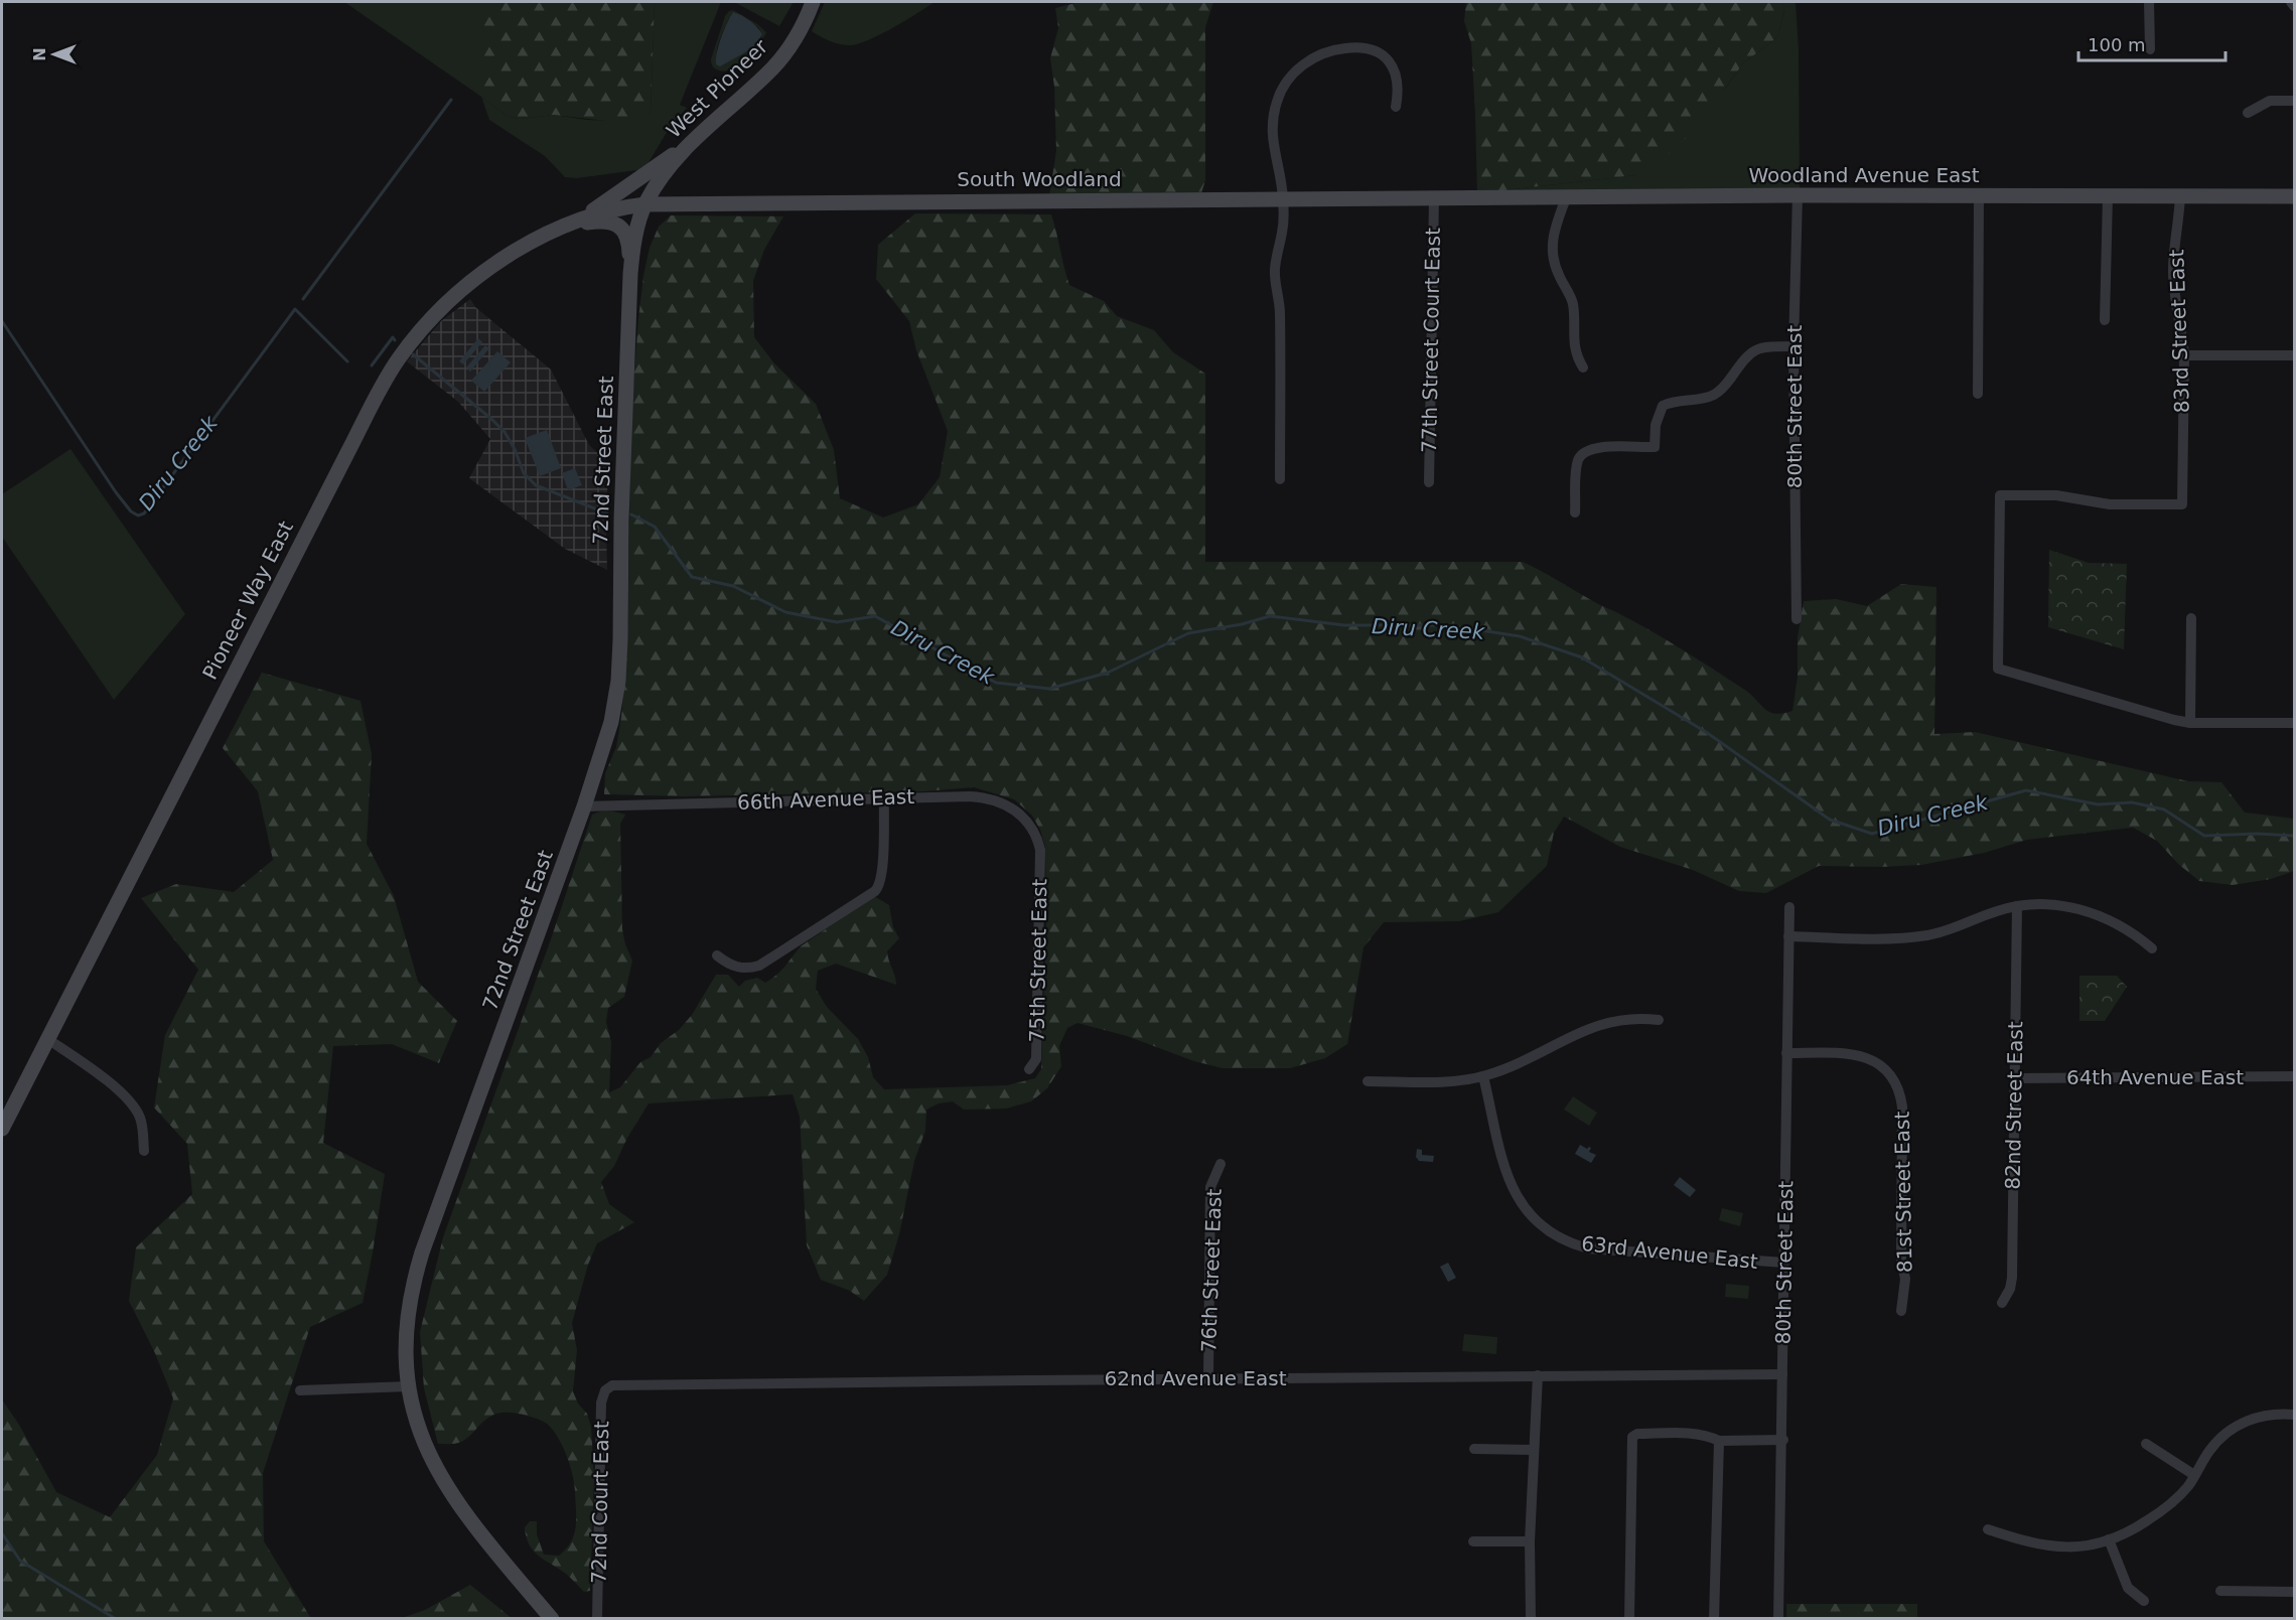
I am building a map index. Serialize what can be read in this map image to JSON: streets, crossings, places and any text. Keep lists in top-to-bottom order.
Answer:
{
  "streets": {
    "main road": [
      "West Pioneer",
      "Woodland Avenue East",
      "South Woodland",
      "72nd Street East",
      "Pioneer Way East"
    ],
    "street": [
      "83rd Street East",
      "77th Street Court East",
      "80th Street East",
      "66th Avenue East",
      "75th Street East",
      "64th Avenue East",
      "82nd Street East",
      "81st Street East",
      "63rd Avenue East",
      "76th Street East",
      "62nd Avenue East",
      "72nd Court East"
    ]
  },
  "crossings": [
    ["West Pioneer", "South Woodland"],
    ["West Pioneer", "72nd Street East"],
    ["West Pioneer", "Pioneer Way East"],
    ["Woodland Avenue East", "South Woodland"],
    ["Woodland Avenue East", "83rd Street East"],
    ["Woodland Avenue East", "77th Street Court East"],
    ["Woodland Avenue East", "80th Street East"],
    ["South Woodland", "77th Street Court East"],
    ["South Woodland", "72nd Street East"],
    ["South Woodland", "Pioneer Way East"],
    ["80th Street East", "81st Street East"],
    ["80th Street East", "63rd Avenue East"],
    ["80th Street East", "62nd Avenue East"],
    ["72nd Street East", "Pioneer Way East"],
    ["72nd Street East", "66th Avenue East"],
    ["66th Avenue East", "75th Street East"],
    ["64th Avenue East", "82nd Street East"],
    ["76th Street East", "62nd Avenue East"],
    ["62nd Avenue East", "72nd Court East"]
  ],
  "water": ["Diru Creek"],
  "scale_bar": "100 m",
  "north": "left"
}
